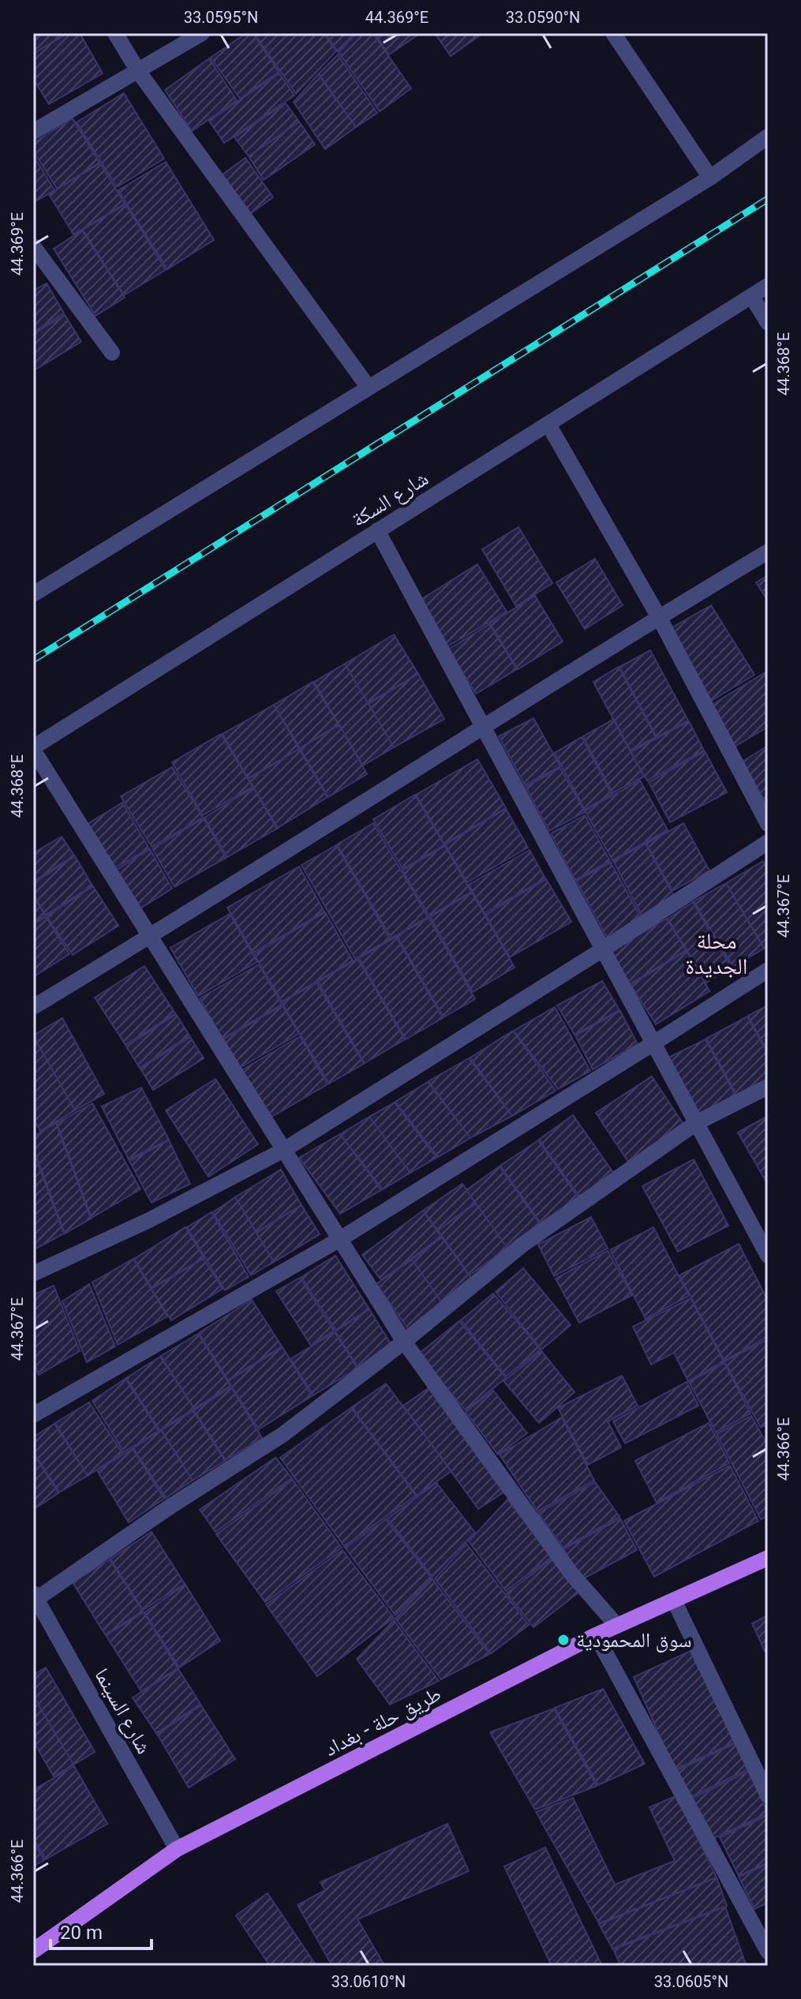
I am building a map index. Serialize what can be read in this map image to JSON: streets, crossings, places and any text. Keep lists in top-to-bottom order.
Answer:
{
  "streets": {
    "main road": ["طريق حلة - بغداد"],
    "street": ["شارع السكة", "شارع السينما"]
  },
  "crossings": [
    ["شارع السينما", "طريق حلة - بغداد"]
  ],
  "districts": ["محلة الجديدة"],
  "places": ["سوق المحمودية"],
  "scale_bar": "20 m",
  "coordinates": [
    "33.0595°N",
    "44.369°E",
    "33.0590°N",
    "44.368°E",
    "44.367°E",
    "44.366°E",
    "33.0610°N",
    "33.0605°N"
  ]
}
